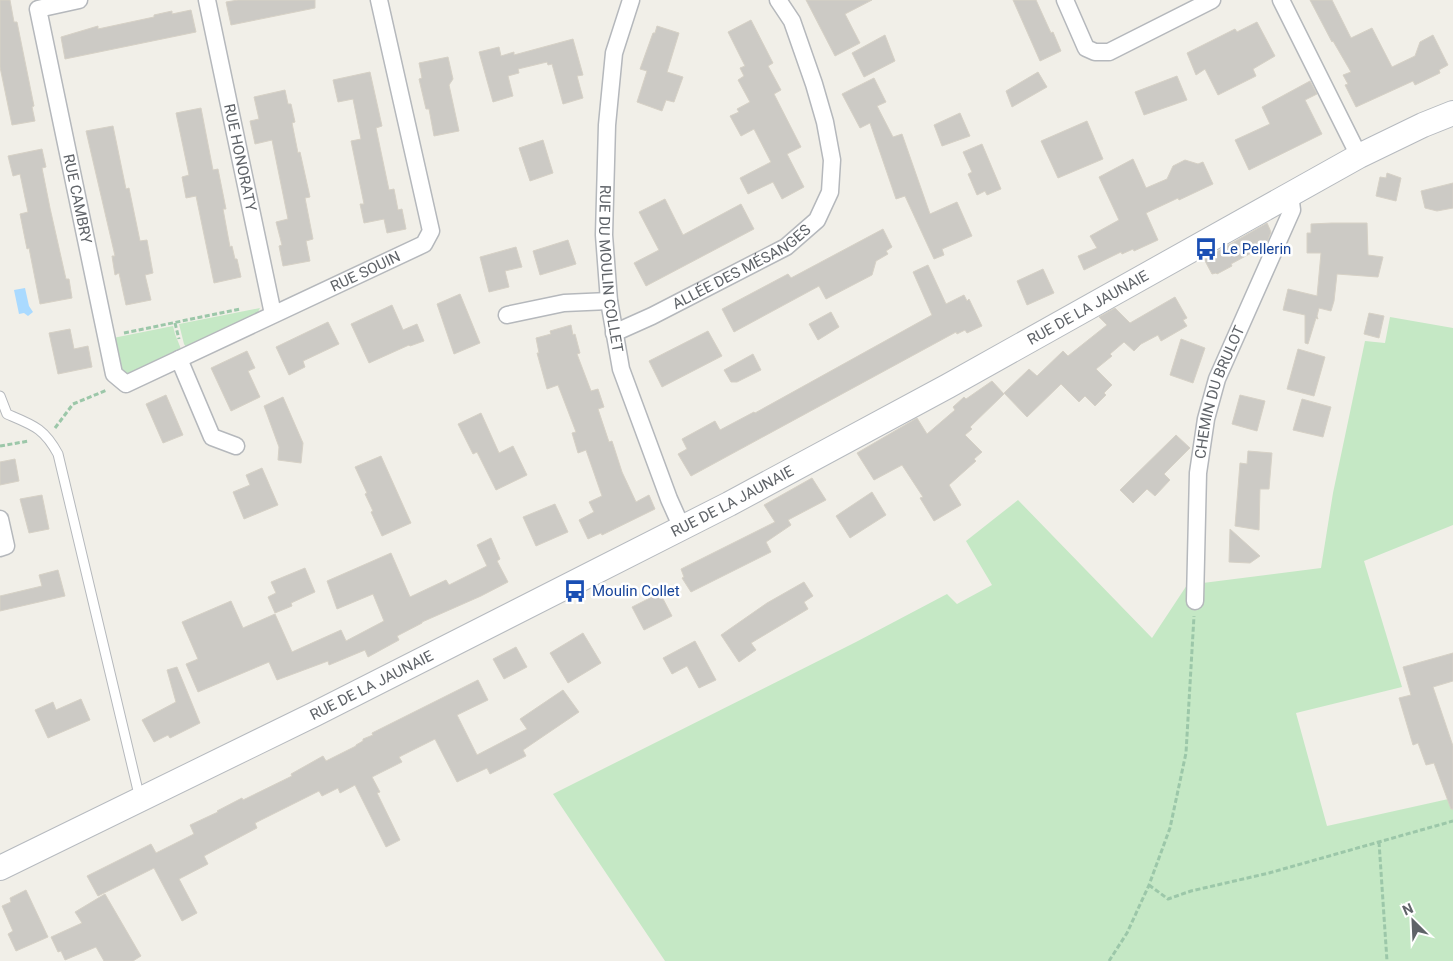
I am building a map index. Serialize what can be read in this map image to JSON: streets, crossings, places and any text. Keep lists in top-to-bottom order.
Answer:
{
  "streets": {
    "main road": ["RUE DE LA JAUNAIE"],
    "street": [
      "RUE HONORATY",
      "RUE CAMBRY",
      "ALLÉE DES MÉSANGES",
      "RUE DU MOULIN COLLET",
      "RUE SOUIN",
      "CHEMIN DU BRULOT"
    ]
  },
  "crossings": [
    ["RUE HONORATY", "RUE SOUIN"],
    ["RUE CAMBRY", "RUE SOUIN"],
    ["ALLÉE DES MÉSANGES", "RUE DU MOULIN COLLET"],
    ["RUE DU MOULIN COLLET", "RUE DE LA JAUNAIE"],
    ["RUE DE LA JAUNAIE", "CHEMIN DU BRULOT"]
  ],
  "places": {
    "bus stop": ["Le Pellerin", "Moulin Collet"]
  },
  "north": "top left"
}
